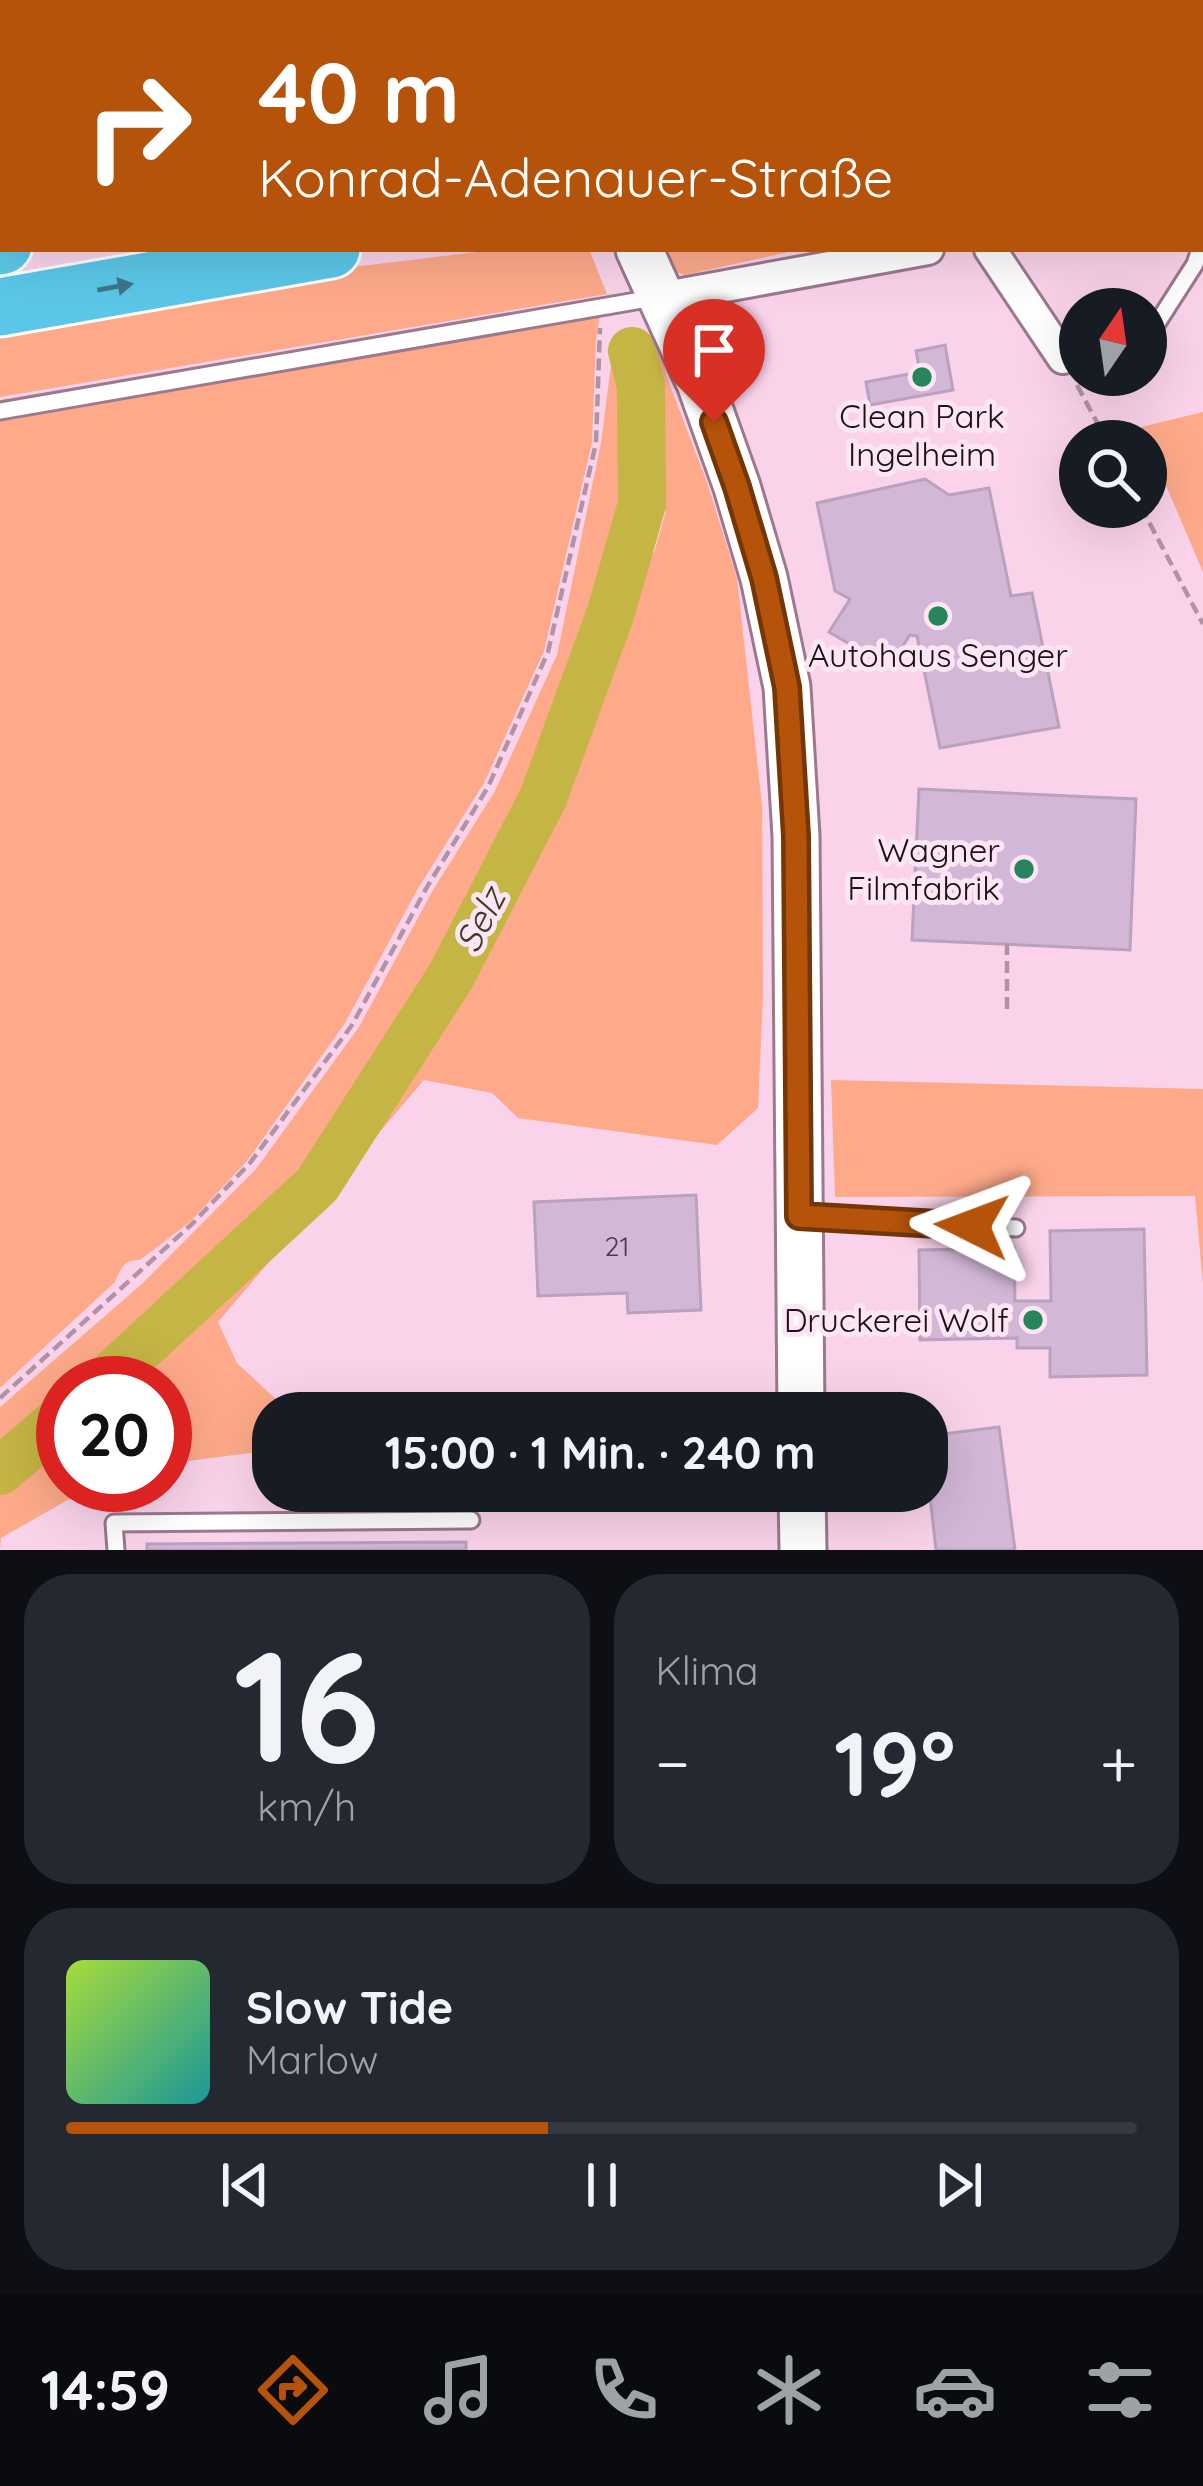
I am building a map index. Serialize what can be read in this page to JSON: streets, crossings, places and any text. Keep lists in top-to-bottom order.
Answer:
{
  "water": ["Selz"],
  "places": [
    "Clean Park Ingelheim",
    "Autohaus Senger",
    "Wagner Filmfabrik",
    "Druckerei Wolf"
  ],
  "house_numbers": ["21"],
  "north": "top",
  "page": {
    "turn": ["40 m", "Konrad-Adenauer-Straße"],
    "limit": "20",
    "trip": "15:00 · 1 Min. · 240 m",
    "tile": [
      ["16", "km/h"],
      "Klima"
    ],
    "heat": ["−", "19°", "+"],
    "song": ["Slow Tide", "Marlow"],
    "tabs": "14:59"
  }
}
